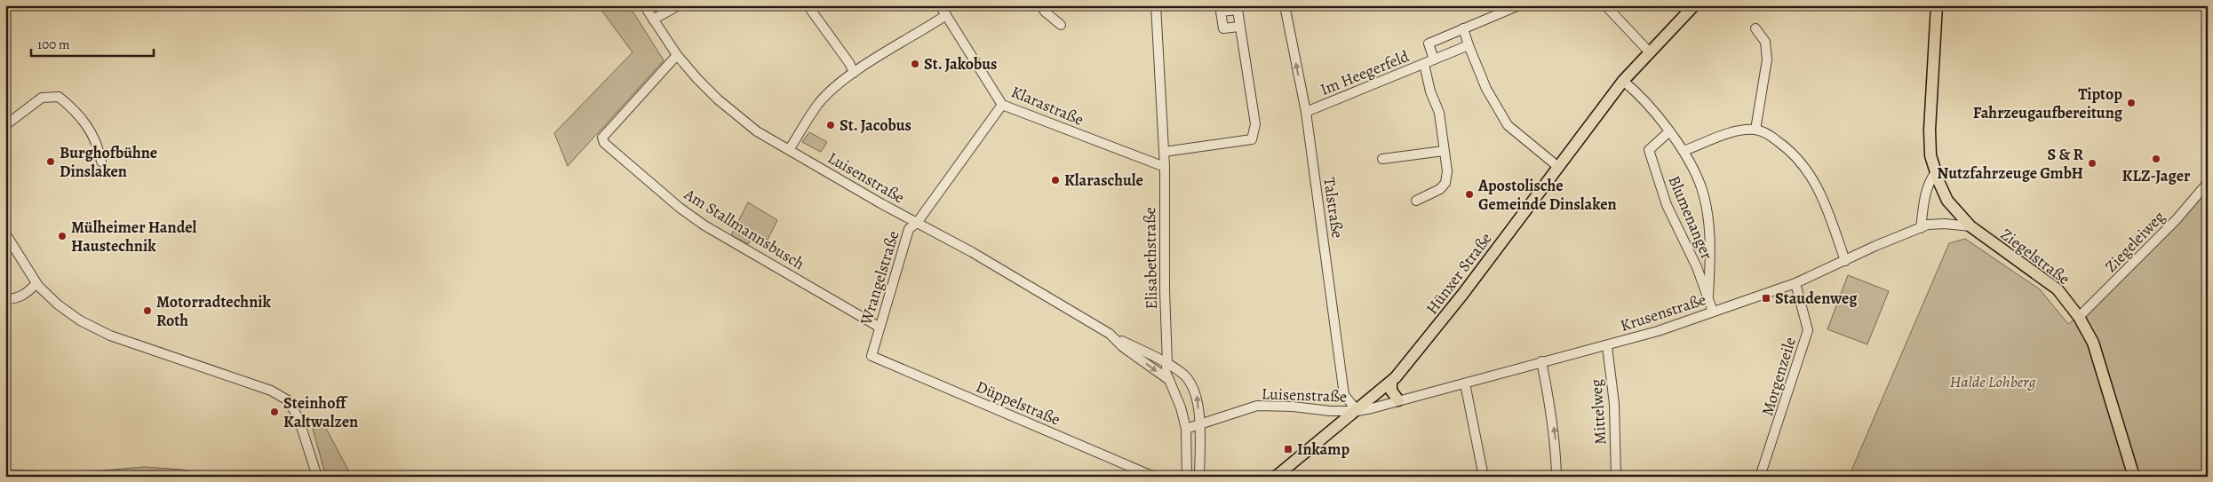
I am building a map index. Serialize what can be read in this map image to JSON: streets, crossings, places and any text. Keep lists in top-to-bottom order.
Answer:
{
  "streets": {
    "main road": ["Ziegelstraße", "Hünxer Straße"],
    "street": [
      "Im Heegerfeld",
      "Klarastraße",
      "Luisenstraße",
      "Talstraße",
      "Blumenanger",
      "Am Stallmannsbusch",
      "Ziegeleiweg",
      "Elisabethstraße",
      "Wrangelstraße",
      "Krusenstraße",
      "Morgenzeile",
      "Düppelstraße",
      "Mittelweg"
    ]
  },
  "crossings": [
    ["Im Heegerfeld", "Talstraße"],
    ["Klarastraße", "Elisabethstraße"],
    ["Klarastraße", "Wrangelstraße"],
    ["Luisenstraße", "Am Stallmannsbusch"],
    ["Luisenstraße", "Elisabethstraße"],
    ["Luisenstraße", "Hünxer Straße"],
    ["Luisenstraße", "Wrangelstraße"],
    ["Luisenstraße", "Krusenstraße"],
    ["Blumenanger", "Hünxer Straße"],
    ["Blumenanger", "Krusenstraße"],
    ["Am Stallmannsbusch", "Wrangelstraße"],
    ["Ziegeleiweg", "Ziegelstraße"],
    ["Ziegelstraße", "Krusenstraße"],
    ["Hünxer Straße", "Krusenstraße"],
    ["Wrangelstraße", "Düppelstraße"],
    ["Krusenstraße", "Morgenzeile"],
    ["Krusenstraße", "Mittelweg"]
  ],
  "parks": ["Halde Lohberg"],
  "places": {
    "other": [
      "St. Jakobus",
      "Tiptop Fahrzeugaufbereitung",
      "St. Jacobus",
      "KLZ-Jager",
      "Burghofbühne Dinslaken",
      "S & R Nutzfahrzeuge GmbH",
      "Klaraschule",
      "Apostolische Gemeinde Dinslaken",
      "Mülheimer Handel Haustechnik",
      "Motorradtechnik Roth",
      "Steinhoff Kaltwalzen"
    ],
    "transit": ["Staudenweg", "Inkamp"]
  },
  "scale_bar": "100 m"
}
